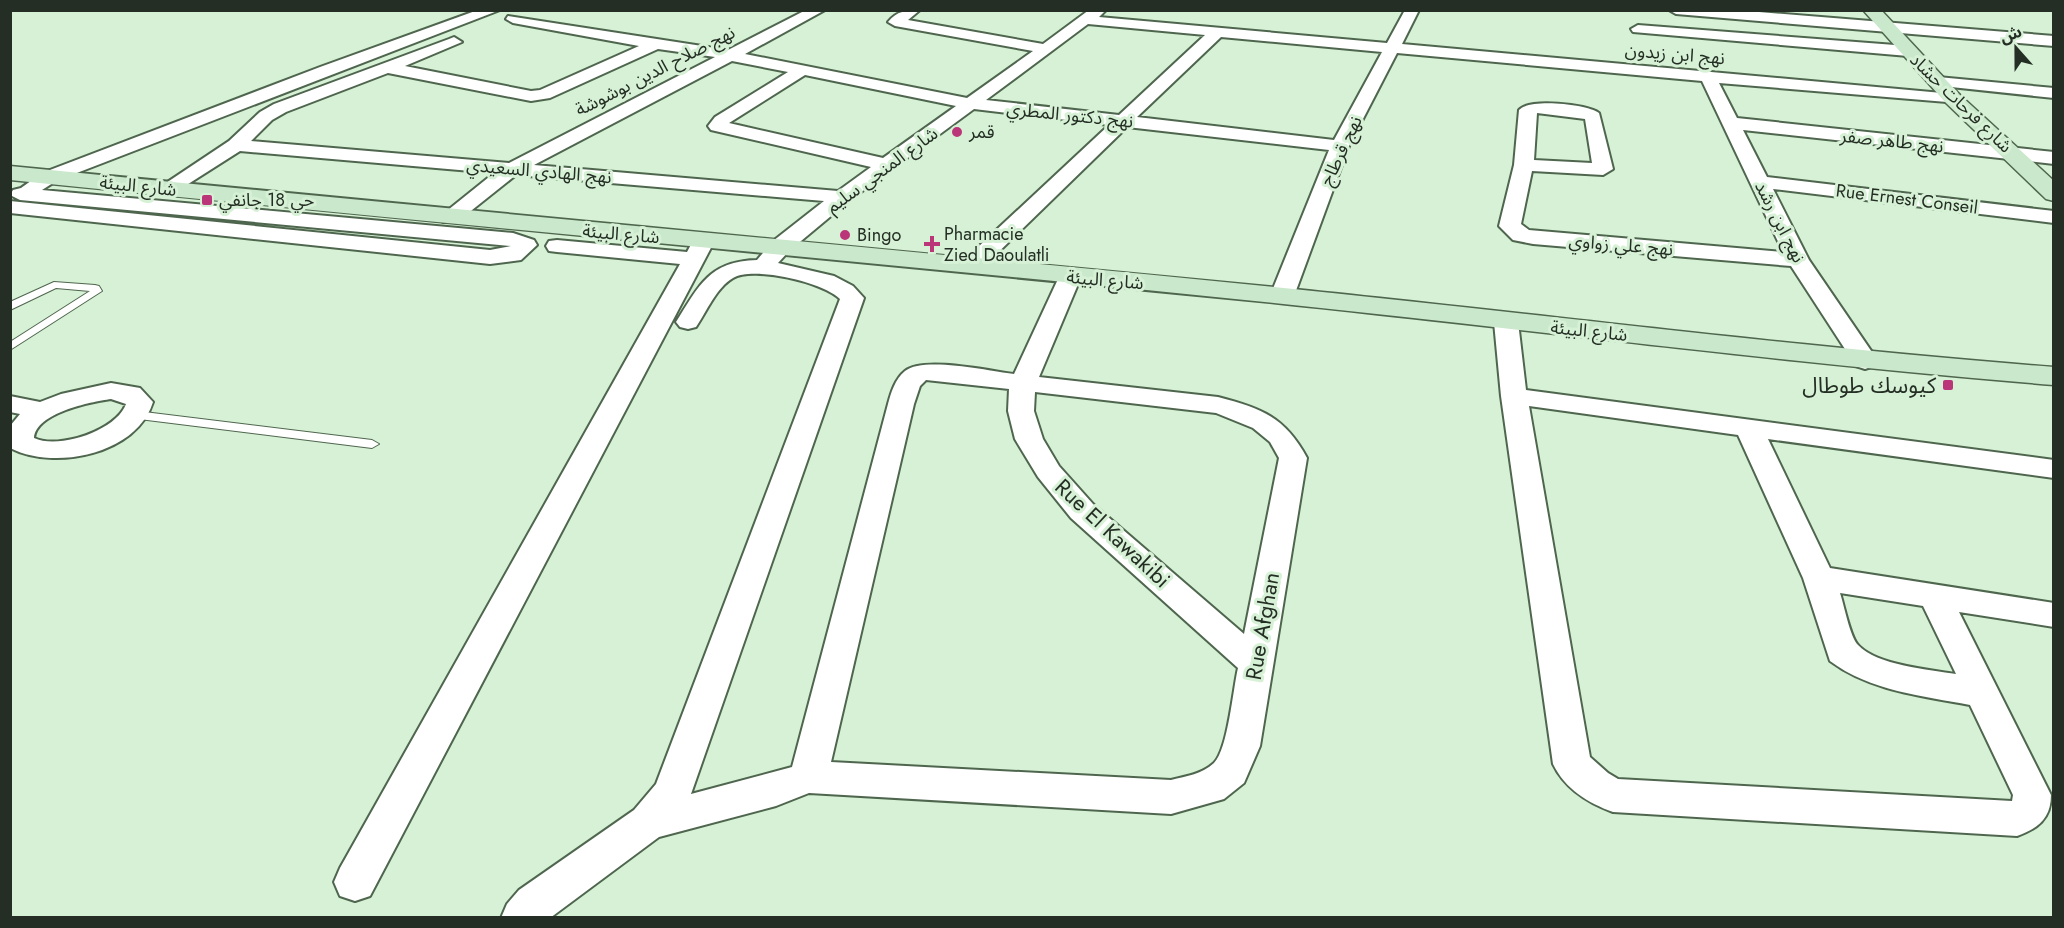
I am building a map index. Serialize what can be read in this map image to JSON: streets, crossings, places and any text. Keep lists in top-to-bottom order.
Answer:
{
  "streets": {
    "main road": ["شارع فرحات حشاد", "شارع البيئة"],
    "street": [
      "نهج ابن زيدون",
      "نهج صلاح الدين بوشوشة",
      "نهج دكتور المطري",
      "نهج طاهر صفر",
      "نهج قرطاج",
      "شارع المنجي سليم",
      "نهج الهادي السعيدي",
      "Rue Ernest Conseil",
      "نهج ابن رشد",
      "نهج علي زواوي",
      "Rue El Kawakibi",
      "Rue Afghan"
    ]
  },
  "crossings": [
    ["نهج ابن زيدون", "شارع فرحات حشاد"],
    ["نهج ابن زيدون", "نهج قرطاج"],
    ["نهج ابن زيدون", "شارع المنجي سليم"],
    ["نهج ابن زيدون", "نهج ابن رشد"],
    ["نهج صلاح الدين بوشوشة", "نهج دكتور المطري"],
    ["نهج صلاح الدين بوشوشة", "نهج الهادي السعيدي"],
    ["نهج صلاح الدين بوشوشة", "شارع البيئة"],
    ["شارع فرحات حشاد", "نهج طاهر صفر"],
    ["نهج دكتور المطري", "نهج قرطاج"],
    ["نهج دكتور المطري", "شارع المنجي سليم"],
    ["نهج طاهر صفر", "نهج ابن رشد"],
    ["نهج قرطاج", "شارع البيئة"],
    ["شارع المنجي سليم", "نهج الهادي السعيدي"],
    ["شارع المنجي سليم", "شارع البيئة"],
    ["شارع البيئة", "نهج ابن رشد"],
    ["شارع البيئة", "Rue El Kawakibi"],
    ["Rue Ernest Conseil", "نهج ابن رشد"],
    ["نهج ابن رشد", "نهج علي زواوي"],
    ["Rue El Kawakibi", "Rue Afghan"]
  ],
  "places": {
    "other": ["قمر", "Bingo"],
    "transit": ["حي 18 جانفي", "كيوسك طوطال"],
    "health": ["Pharmacie Zied Daoulatli"]
  },
  "north": "top"
}
